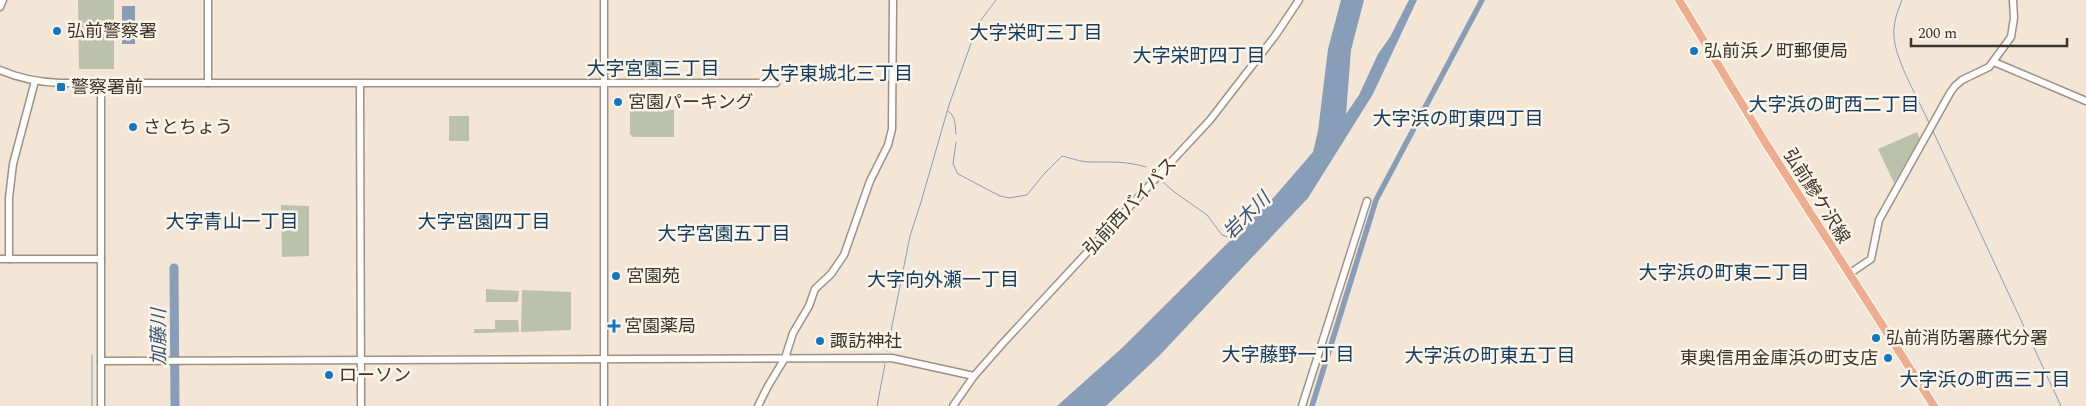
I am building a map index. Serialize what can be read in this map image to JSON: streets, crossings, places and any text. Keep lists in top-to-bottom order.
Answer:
{
  "streets": {
    "main road": ["弘前鰺ケ沢線"],
    "street": ["弘前西バイパス"]
  },
  "districts": [
    "大字栄町三丁目",
    "大字栄町四丁目",
    "大字宮園三丁目",
    "大字東城北三丁目",
    "大字浜の町西二丁目",
    "大字浜の町東四丁目",
    "大字青山一丁目",
    "大字宮園四丁目",
    "大字宮園五丁目",
    "大字浜の町東二丁目",
    "大字向外瀬一丁目",
    "大字藤野一丁目",
    "大字浜の町東五丁目",
    "大字浜の町西三丁目"
  ],
  "water": ["岩木川", "加藤川"],
  "places": {
    "other": [
      "弘前警察署",
      "弘前浜ノ町郵便局",
      "宮園パーキング",
      "さとちょう",
      "宮園苑",
      "弘前消防署藤代分署",
      "諏訪神社",
      "東奥信用金庫浜の町支店",
      "ローソン"
    ],
    "transit": ["警察署前"],
    "health": ["宮園薬局"]
  },
  "scale_bar": "200 m"
}
